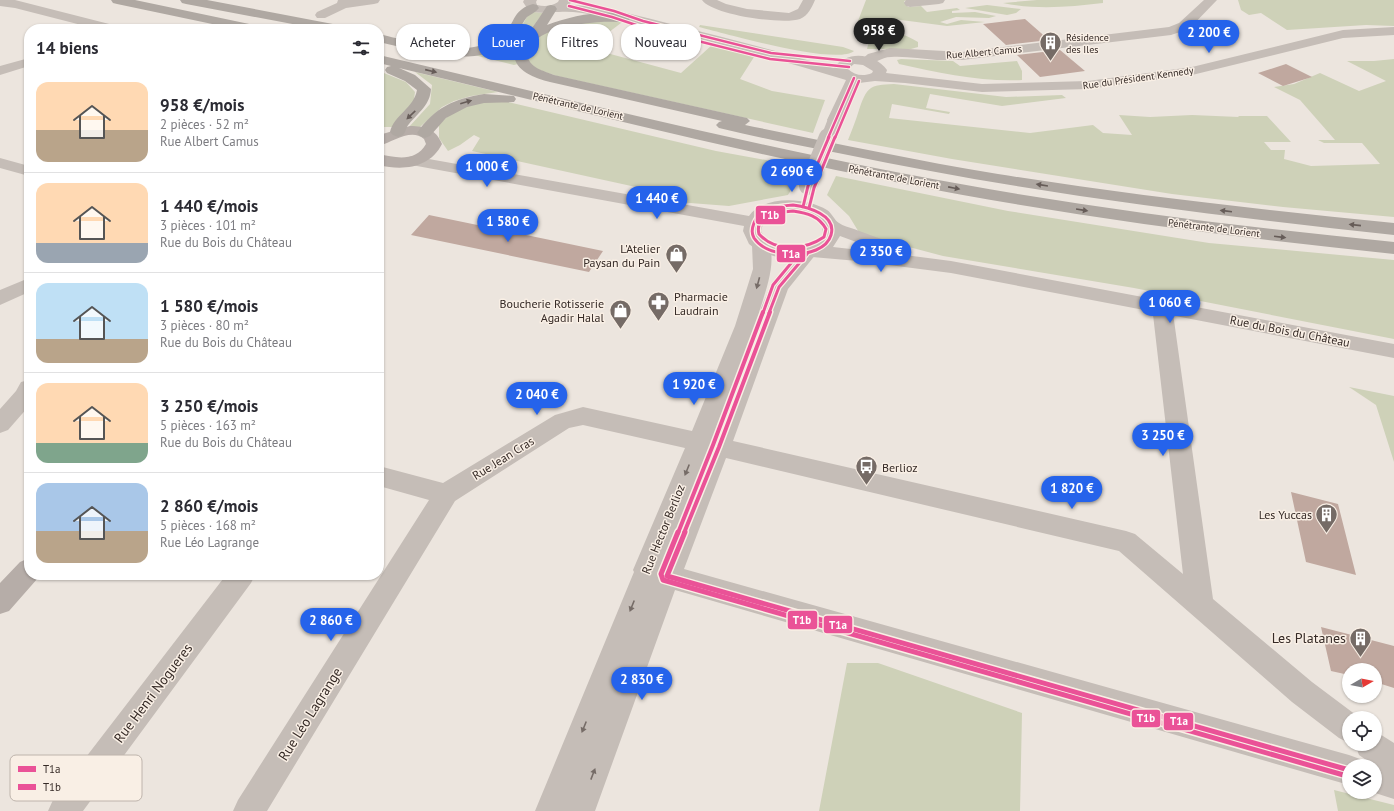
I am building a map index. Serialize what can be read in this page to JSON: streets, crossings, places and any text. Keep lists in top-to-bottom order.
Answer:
{
  "streets": {
    "highway": ["Pénétrante de Lorient"],
    "street": [
      "Rue Albert Camus",
      "Rue du Président Kennedy",
      "Rue du Bois du Château",
      "Rue Jean Cras",
      "Rue Hector Berlioz",
      "Rue Henri Nogueres",
      "Rue Léo Lagrange"
    ]
  },
  "crossings": [
    ["Rue Albert Camus", "Rue du Président Kennedy"],
    ["Rue du Bois du Château", "Rue Hector Berlioz"],
    ["Rue Jean Cras", "Rue Hector Berlioz"],
    ["Rue Jean Cras", "Rue Léo Lagrange"]
  ],
  "places": {
    "building": ["Résidence des Iles", "Les Yuccas", "Les Platanes"],
    "shop": ["L'Atelier Paysan du Pain", "Boucherie Rotisserie Agadir Halal"],
    "pharmacy": ["Pharmacie Laudrain"],
    "bus stop": ["Berlioz"]
  },
  "lines": ["transit line T1a", "transit line T1b"],
  "legend": ["T1a", "T1b"],
  "north": "right",
  "page": {
    "price": [
      "958 €",
      "2 200 €",
      "1 000 €",
      "2 690 €",
      "1 440 €",
      "1 580 €",
      "2 350 €",
      "1 060 €",
      "1 920 €",
      "2 040 €",
      "3 250 €",
      "1 820 €",
      "2 860 €",
      "2 830 €"
    ],
    "chip": [
      "Acheter",
      "Louer",
      "Filtres",
      "Nouveau"
    ],
    "heading": "14 biens",
    "list": [
      {
        "name": "958 €/mois",
        "note": "2 pièces · 52 m² · Rue Albert Camus"
      },
      {
        "name": "1 440 €/mois",
        "note": "3 pièces · 101 m² · Rue du Bois du Château"
      },
      {
        "name": "1 580 €/mois",
        "note": "3 pièces · 80 m² · Rue du Bois du Château"
      },
      {
        "name": "3 250 €/mois",
        "note": "5 pièces · 163 m² · Rue du Bois du Château"
      },
      {
        "name": "2 860 €/mois",
        "note": "5 pièces · 168 m² · Rue Léo Lagrange"
      }
    ]
  }
}
